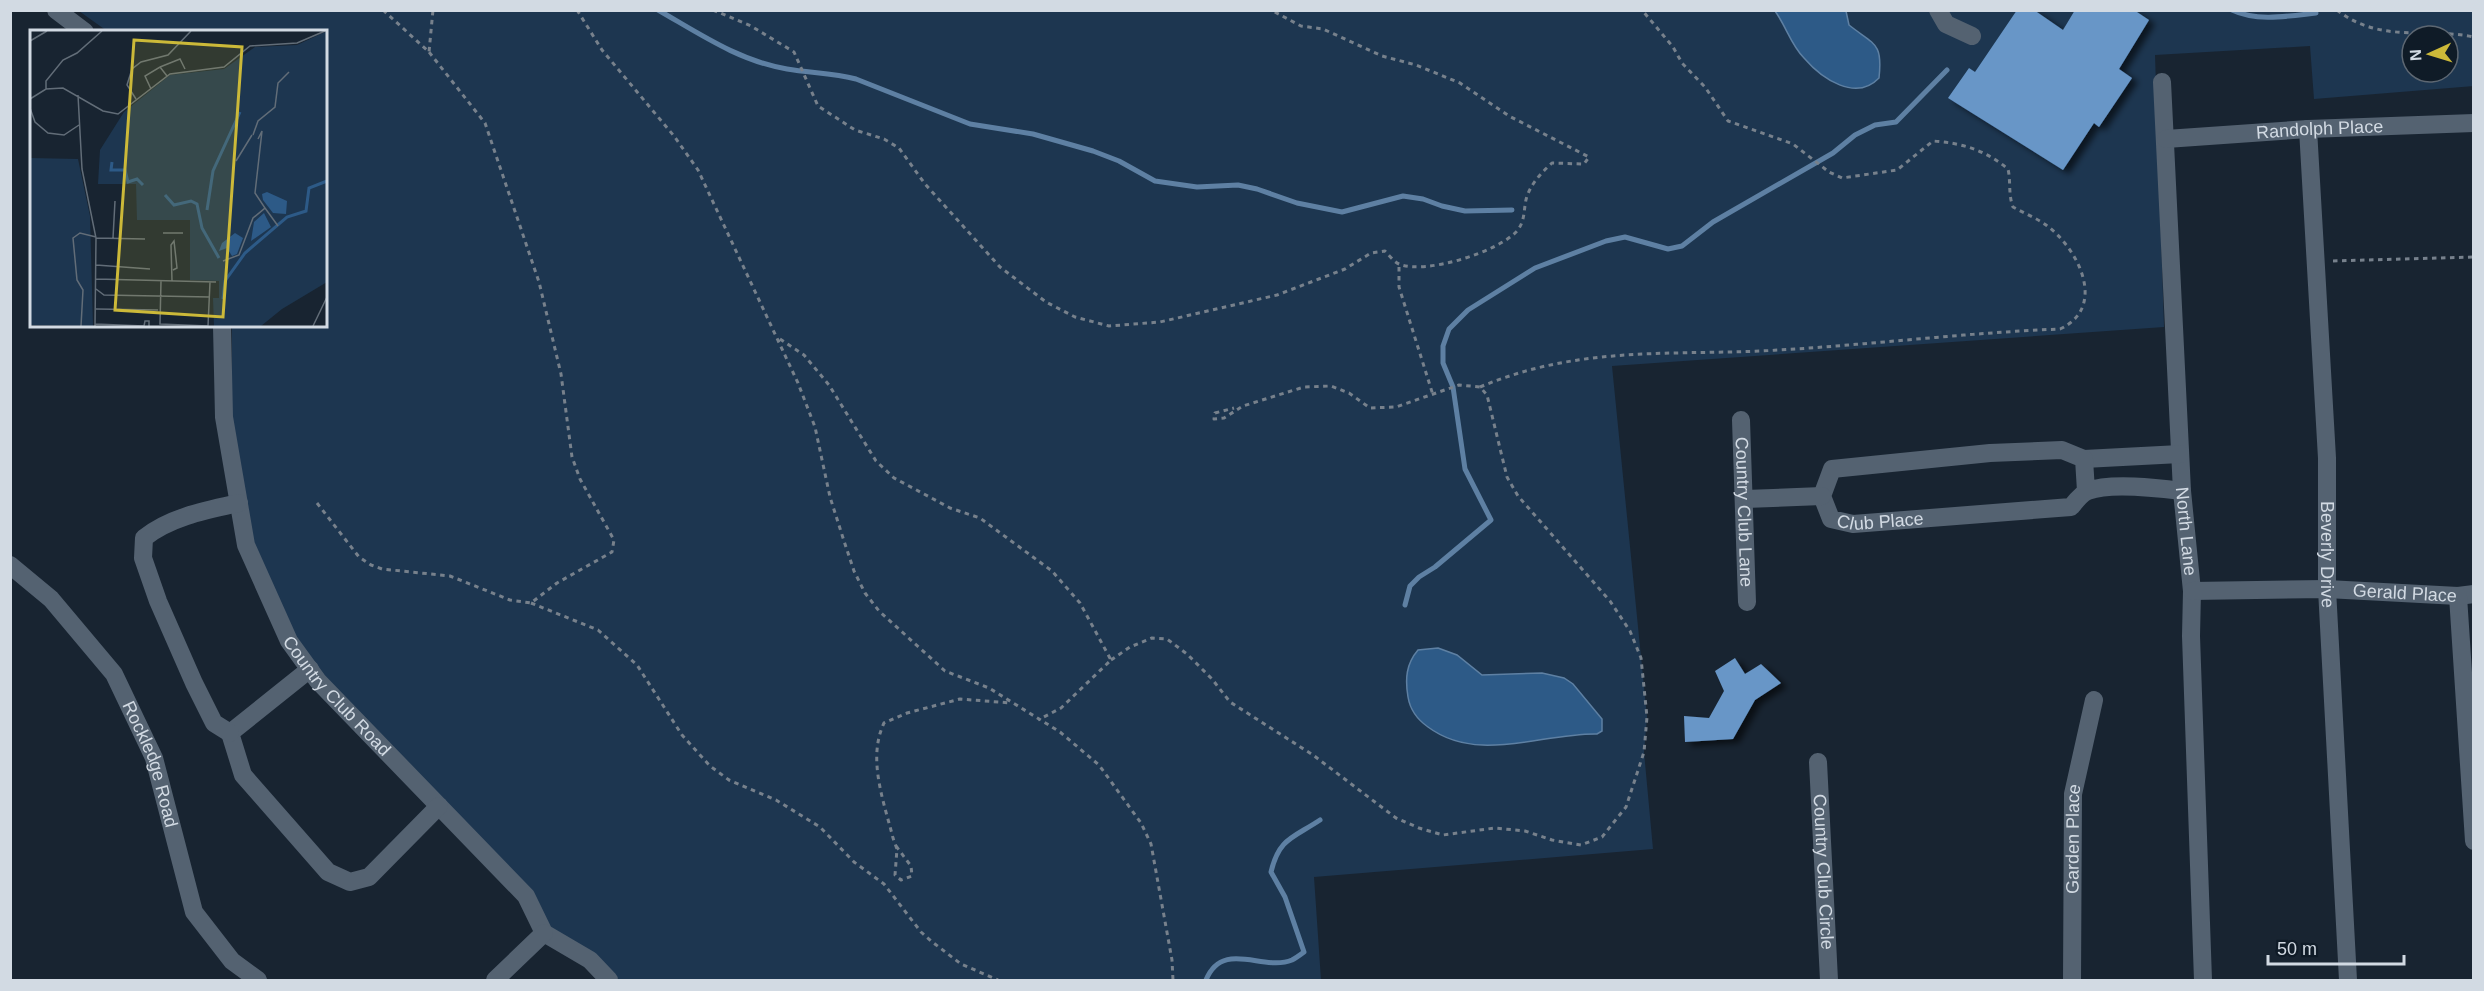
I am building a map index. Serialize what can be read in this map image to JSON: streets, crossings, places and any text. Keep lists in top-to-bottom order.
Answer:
{
  "streets": {
    "street": [
      "Randolph Place",
      "Country Club Lane",
      "Club Place",
      "North Lane",
      "Beverly Drive",
      "Gerald Place",
      "Country Club Road",
      "Rockledge Road",
      "Garden Place",
      "Country Club Circle"
    ]
  },
  "crossings": [
    ["Randolph Place", "North Lane"],
    ["Randolph Place", "Beverly Drive"],
    ["Club Place", "North Lane"],
    ["North Lane", "Gerald Place"],
    ["Beverly Drive", "Gerald Place"]
  ],
  "scale_bar": "50 m",
  "north": "left"
}
